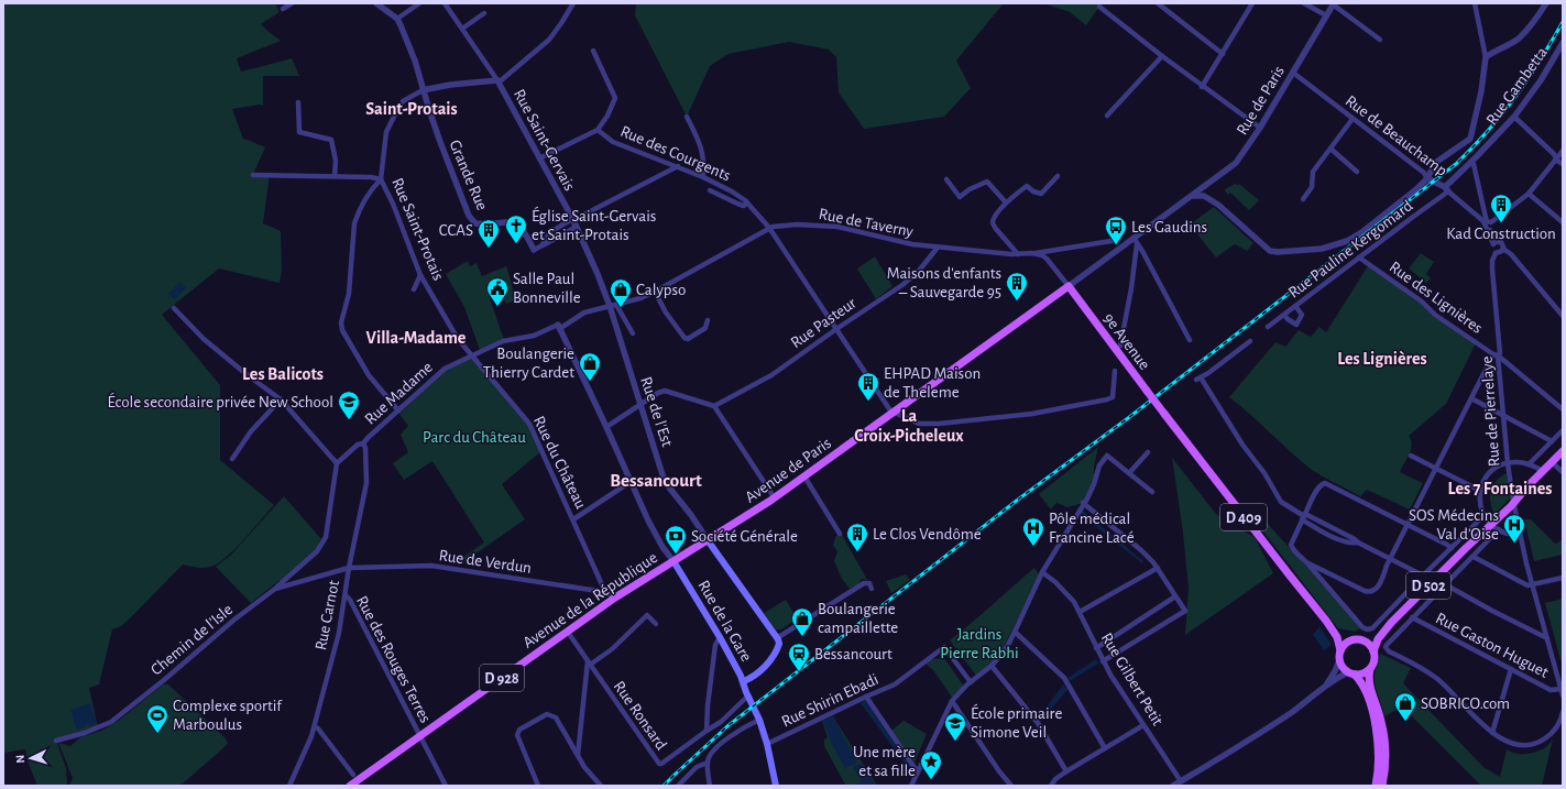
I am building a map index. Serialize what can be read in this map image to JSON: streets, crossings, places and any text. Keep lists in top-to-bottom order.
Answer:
{
  "streets": {
    "main road": [
      "9e Avenue",
      "Avenue de Paris",
      "D 409",
      "D 502",
      "Avenue de la République",
      "Rue de la Gare",
      "D 928"
    ],
    "street": [
      "Rue Gambetta",
      "Rue de Paris",
      "Rue de Beauchamp",
      "Rue Saint-Gervais",
      "Rue des Courgents",
      "Grande Rue",
      "Rue de Taverny",
      "Rue Saint-Protais",
      "Rue Pauline Kergomard",
      "Rue des Lignières",
      "Rue Pasteur",
      "Rue Madame",
      "Rue de l'Est",
      "Rue de Pierrelaye",
      "Rue du Château",
      "Rue de Verdun",
      "Rue Carnot",
      "Chemin de l’Isle",
      "Rue Gaston Huguet",
      "Rue des Rouges Terres",
      "Rue Gilbert Petit",
      "Rue Shirin Ebadi",
      "Rue Ronsard"
    ]
  },
  "crossings": [
    ["Rue Gambetta", "Rue de Beauchamp"],
    ["Rue Gambetta", "Rue Pauline Kergomard"],
    ["Rue de Paris", "Rue de Beauchamp"],
    ["Rue de Paris", "D 928"],
    ["Rue de Beauchamp", "Rue Pauline Kergomard"],
    ["Rue de Beauchamp", "Rue de Pierrelaye"],
    ["Rue Saint-Gervais", "Rue des Courgents"],
    ["Rue Saint-Gervais", "Grande Rue"],
    ["Rue Saint-Gervais", "Rue de Taverny"],
    ["Rue Saint-Gervais", "Rue Saint-Protais"],
    ["Rue Saint-Gervais", "Rue de l'Est"],
    ["Rue des Courgents", "Rue de Taverny"],
    ["Rue des Courgents", "Rue Pasteur"],
    ["Rue des Courgents", "Avenue de Paris"],
    ["Grande Rue", "Rue Saint-Protais"],
    ["Rue de Taverny", "Rue Pasteur"],
    ["Rue de Taverny", "Rue Madame"],
    ["Rue de Taverny", "Rue de l'Est"],
    ["Rue Saint-Protais", "Rue Madame"],
    ["Rue Saint-Protais", "Rue du Château"],
    ["Rue Pauline Kergomard", "Rue des Lignières"],
    ["Rue des Lignières", "Rue de Pierrelaye"],
    ["9e Avenue", "Avenue de Paris"],
    ["9e Avenue", "D 409"],
    ["Rue Madame", "Rue du Château"],
    ["Rue Madame", "Rue Carnot"],
    ["Rue de l'Est", "Avenue de Paris"],
    ["Rue de Pierrelaye", "D 502"],
    ["Rue de Pierrelaye", "Rue Gaston Huguet"],
    ["Rue du Château", "Rue de Verdun"],
    ["Avenue de Paris", "Avenue de la République"],
    ["Avenue de Paris", "Rue de la Gare"],
    ["Avenue de Paris", "D 928"],
    ["D 409", "D 502"],
    ["Rue de Verdun", "Avenue de la République"],
    ["Rue de Verdun", "Rue Carnot"],
    ["Rue de Verdun", "Chemin de l’Isle"],
    ["Avenue de la République", "Rue de la Gare"],
    ["Avenue de la République", "Rue des Rouges Terres"],
    ["Avenue de la République", "Rue Ronsard"],
    ["Rue Carnot", "Chemin de l’Isle"],
    ["Rue Carnot", "Rue des Rouges Terres"],
    ["Rue de la Gare", "Rue Ronsard"]
  ],
  "districts": [
    "Saint-Protais",
    "Villa-Madame",
    "Les Lignières",
    "Les Balicots",
    "La Croix-Picheleux",
    "Bessancourt",
    "Les 7 Fontaines"
  ],
  "parks": ["Parc du Château", "Jardins Pierre Rabhi"],
  "places": {
    "building": [
      "Kad Construction",
      "CCAS",
      "Maisons d'enfants – Sauvegarde 95",
      "EHPAD Maison de Theleme",
      "Le Clos Vendôme"
    ],
    "church": ["Église Saint-Gervais et Saint-Protais"],
    "bus stop": ["Les Gaudins"],
    "public building": ["Salle Paul Bonneville"],
    "shop": [
      "Calypso",
      "Boulangerie Thierry Cardet",
      "Boulangerie campaillette",
      "SOBRICO.com"
    ],
    "school or university": ["École secondaire privée New School", "École primaire Simone Veil"],
    "hospital": ["SOS Médecins Val d'Oise", "Pôle médical Francine Lacé"],
    "bank": ["Société Générale"],
    "station": ["Bessancourt"],
    "sports": ["Complexe sportif Marboulus"],
    "place": ["Une mère et sa fille"]
  },
  "north": "left"
}
